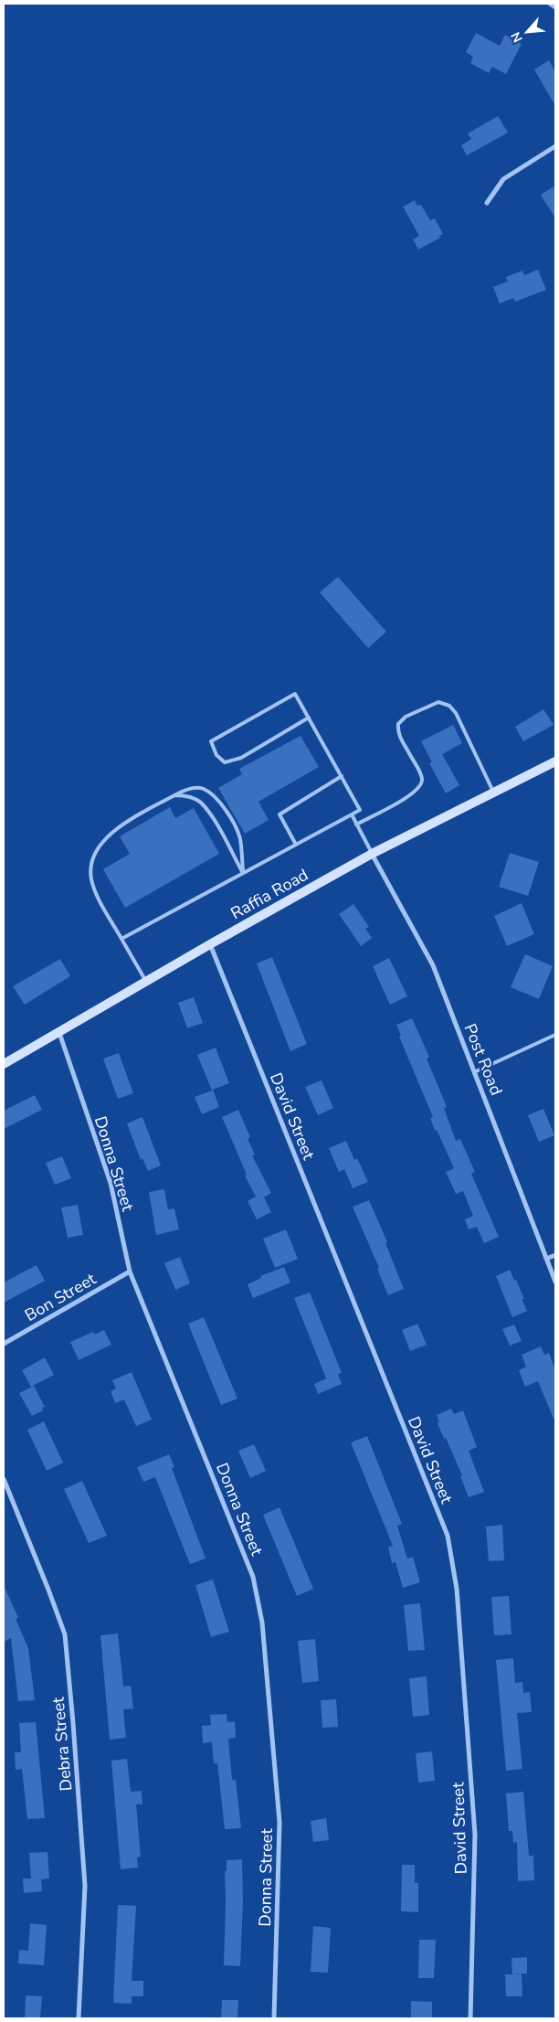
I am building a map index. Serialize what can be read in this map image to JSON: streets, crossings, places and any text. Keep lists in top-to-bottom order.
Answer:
{
  "streets": {
    "main road": ["Raffia Road"],
    "street": [
      "Post Road",
      "David Street",
      "Donna Street",
      "Bon Street",
      "Debra Street"
    ]
  },
  "crossings": [
    ["Raffia Road", "Post Road"],
    ["Raffia Road", "David Street"],
    ["Raffia Road", "Donna Street"],
    ["Donna Street", "Bon Street"]
  ],
  "north": "bottom left"
}
